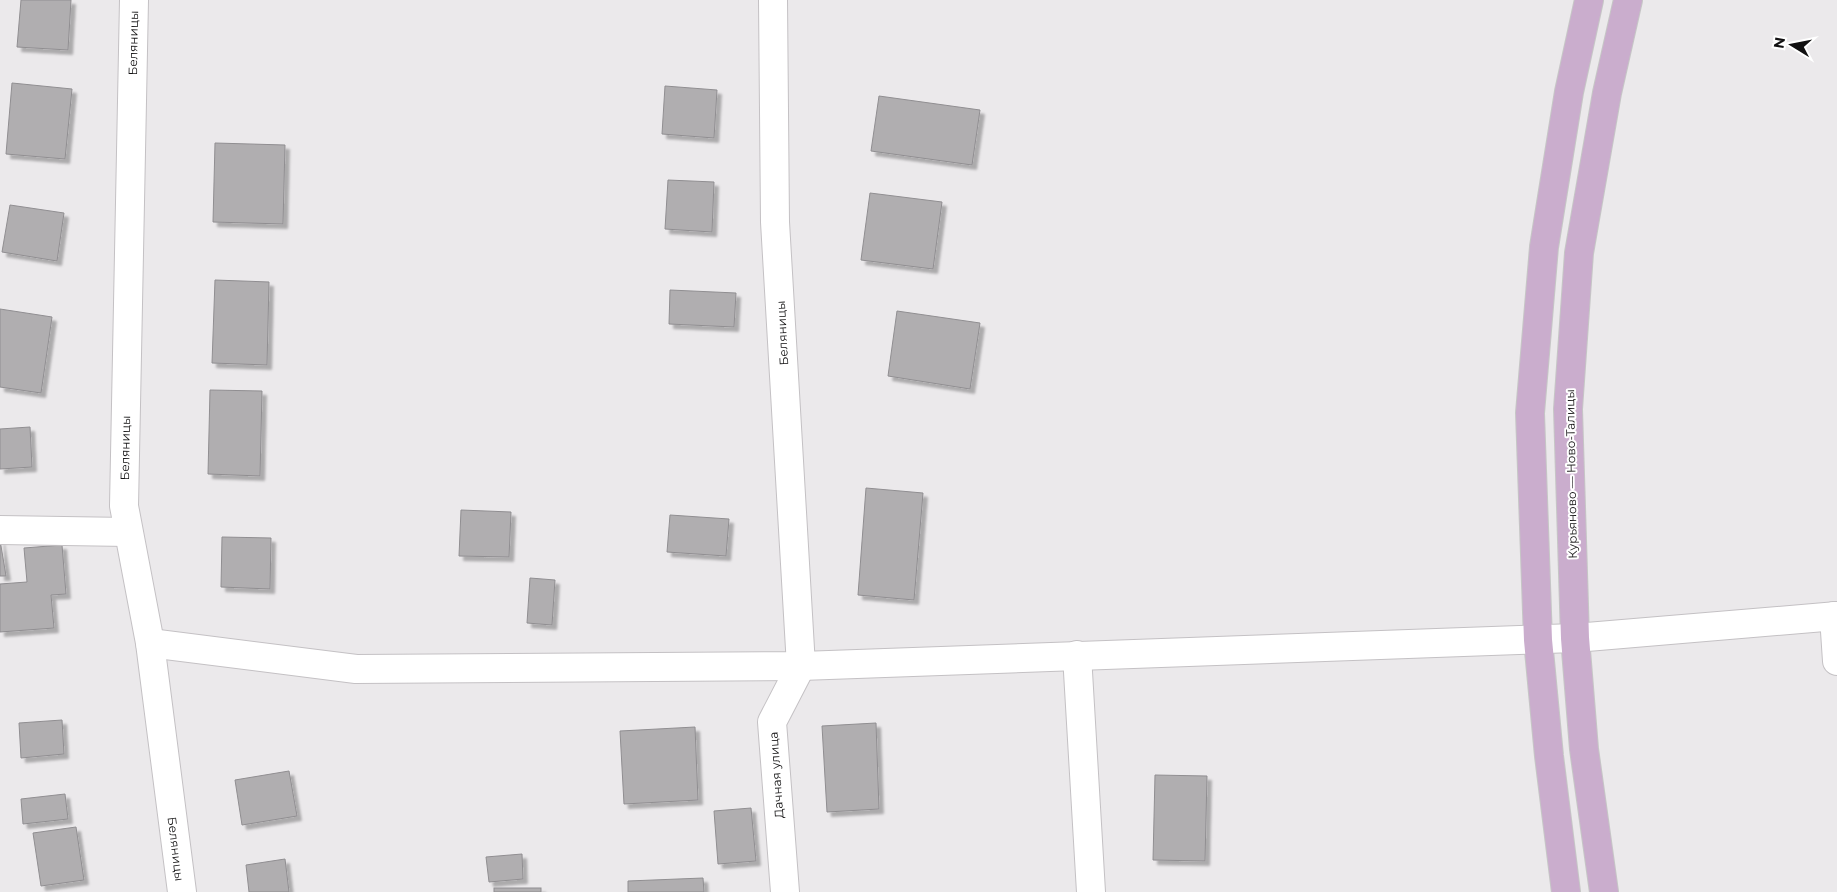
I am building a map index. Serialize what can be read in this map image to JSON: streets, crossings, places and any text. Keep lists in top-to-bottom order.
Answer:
{
  "streets": {
    "main road": ["Курьяново — Ново-Талицы"],
    "street": ["Беляницы", "Дачная улица"]
  },
  "crossings": [
    ["Беляницы", "Дачная улица"]
  ],
  "north": "left"
}
